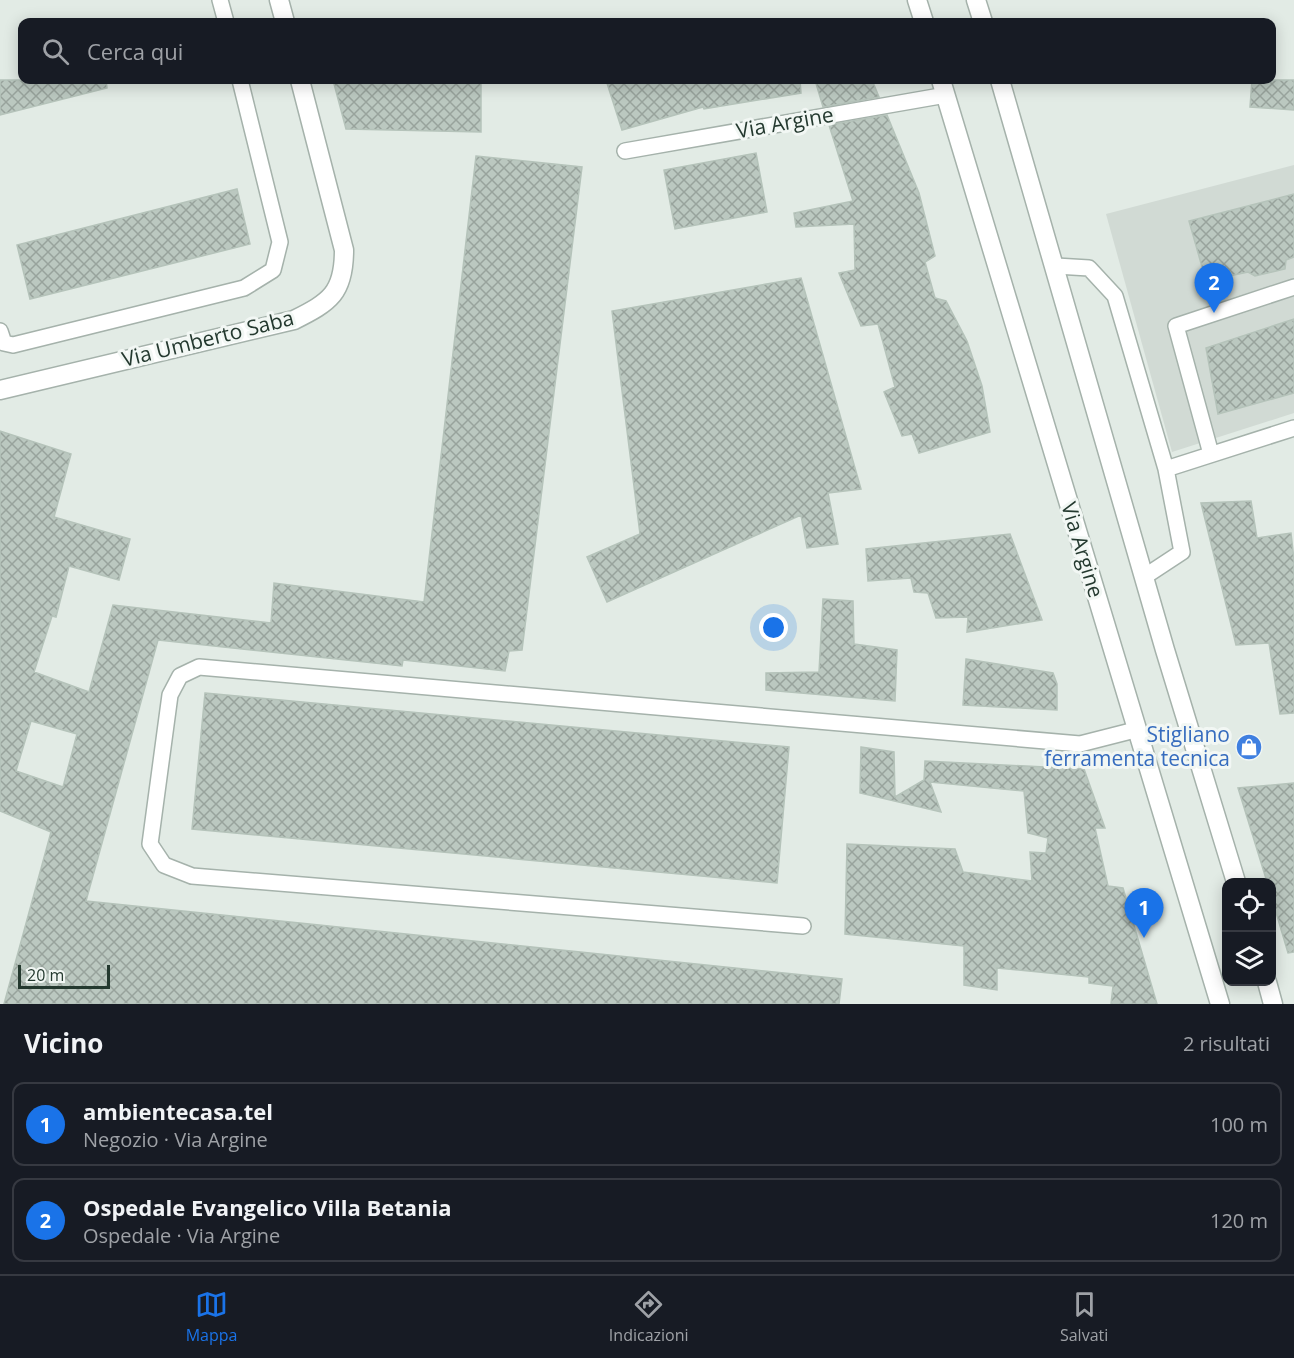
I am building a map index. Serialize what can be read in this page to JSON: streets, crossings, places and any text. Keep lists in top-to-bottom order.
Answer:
{
  "streets": {
    "street": ["Via Argine", "Via Umberto Saba"]
  },
  "places": {
    "shop": ["Stigliano ferramenta tecnica"]
  },
  "scale_bar": "20 m",
  "page": {
    "search": "Cerca qui",
    "pins": ["2", "1"],
    "scale": "20 m",
    "heading": ["Vicino", "2 risultati"],
    "list": [
      {
        "mark": "1",
        "name": "ambientecasa.tel",
        "note": "Negozio · Via Argine",
        "value": "100 m"
      },
      {
        "mark": "2",
        "name": "Ospedale Evangelico Villa Betania",
        "note": "Ospedale · Via Argine",
        "value": "120 m"
      }
    ],
    "nav": ["Mappa", "Indicazioni", "Salvati"]
  }
}
